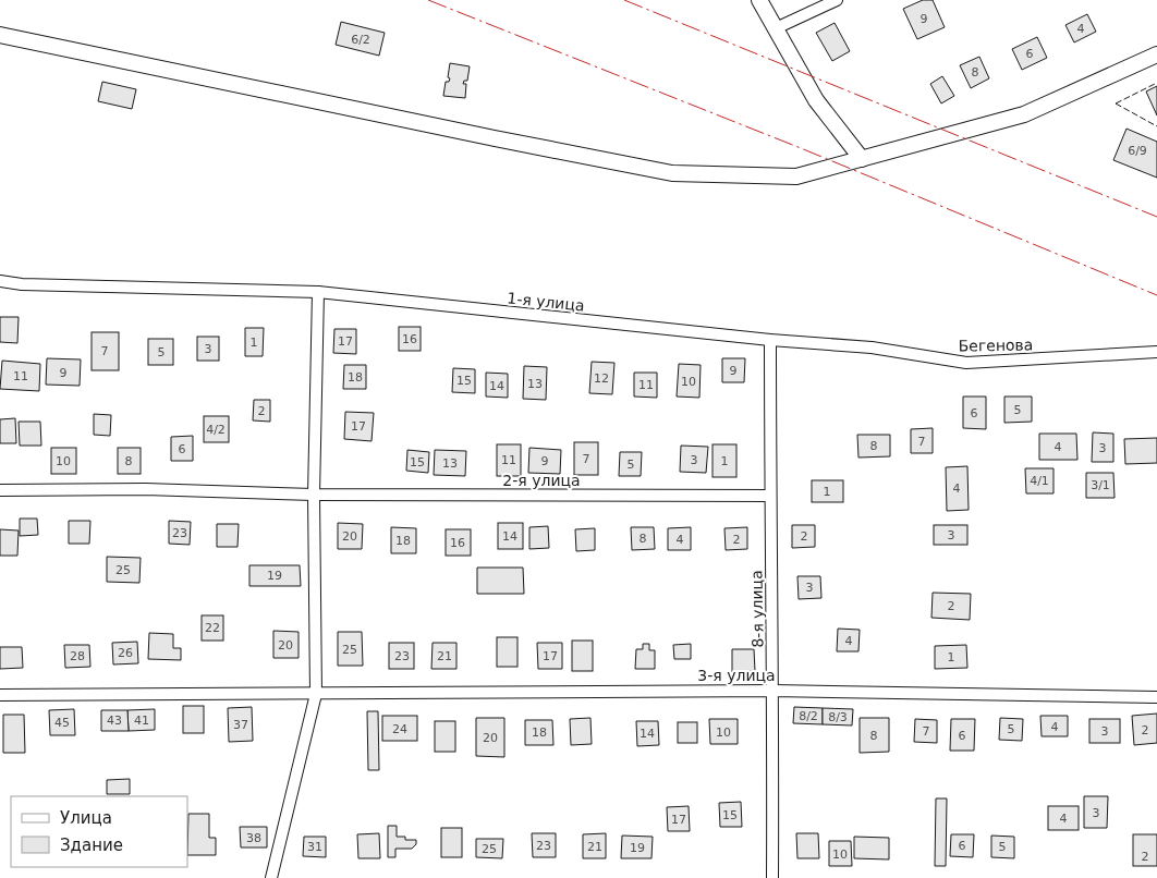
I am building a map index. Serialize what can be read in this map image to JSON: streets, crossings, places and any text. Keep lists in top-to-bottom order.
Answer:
{
  "streets": {
    "street": [
      "1-я улица",
      "Бегенова",
      "2-я улица",
      "8-я улица",
      "3-я улица"
    ]
  },
  "crossings": [
    ["1-я улица", "Бегенова"],
    ["1-я улица", "8-я улица"],
    ["Бегенова", "8-я улица"],
    ["2-я улица", "8-я улица"],
    ["8-я улица", "3-я улица"]
  ],
  "house_numbers": [
    "9",
    "4",
    "6/2",
    "6",
    "8",
    "6/9",
    "16",
    "17",
    "1",
    "3",
    "7",
    "5",
    "9",
    "9",
    "11",
    "18",
    "12",
    "15",
    "10",
    "13",
    "11",
    "14",
    "5",
    "2",
    "6",
    "17",
    "4/2",
    "7",
    "8",
    "4",
    "3",
    "6",
    "7",
    "11",
    "3",
    "10",
    "8",
    "9",
    "1",
    "15",
    "13",
    "5",
    "4/1",
    "3/1",
    "4",
    "1",
    "23",
    "3",
    "20",
    "14",
    "2",
    "8",
    "4",
    "2",
    "18",
    "16",
    "25",
    "19",
    "3",
    "2",
    "22",
    "4",
    "20",
    "25",
    "26",
    "28",
    "23",
    "21",
    "17",
    "1",
    "8/2",
    "8/3",
    "43",
    "41",
    "45",
    "37",
    "4",
    "24",
    "5",
    "2",
    "7",
    "3",
    "18",
    "10",
    "14",
    "8",
    "6",
    "20",
    "3",
    "15",
    "4",
    "17",
    "38",
    "23",
    "6",
    "31",
    "21",
    "5",
    "19",
    "25",
    "10",
    "2"
  ],
  "legend": ["Улица", "Здание"]
}
